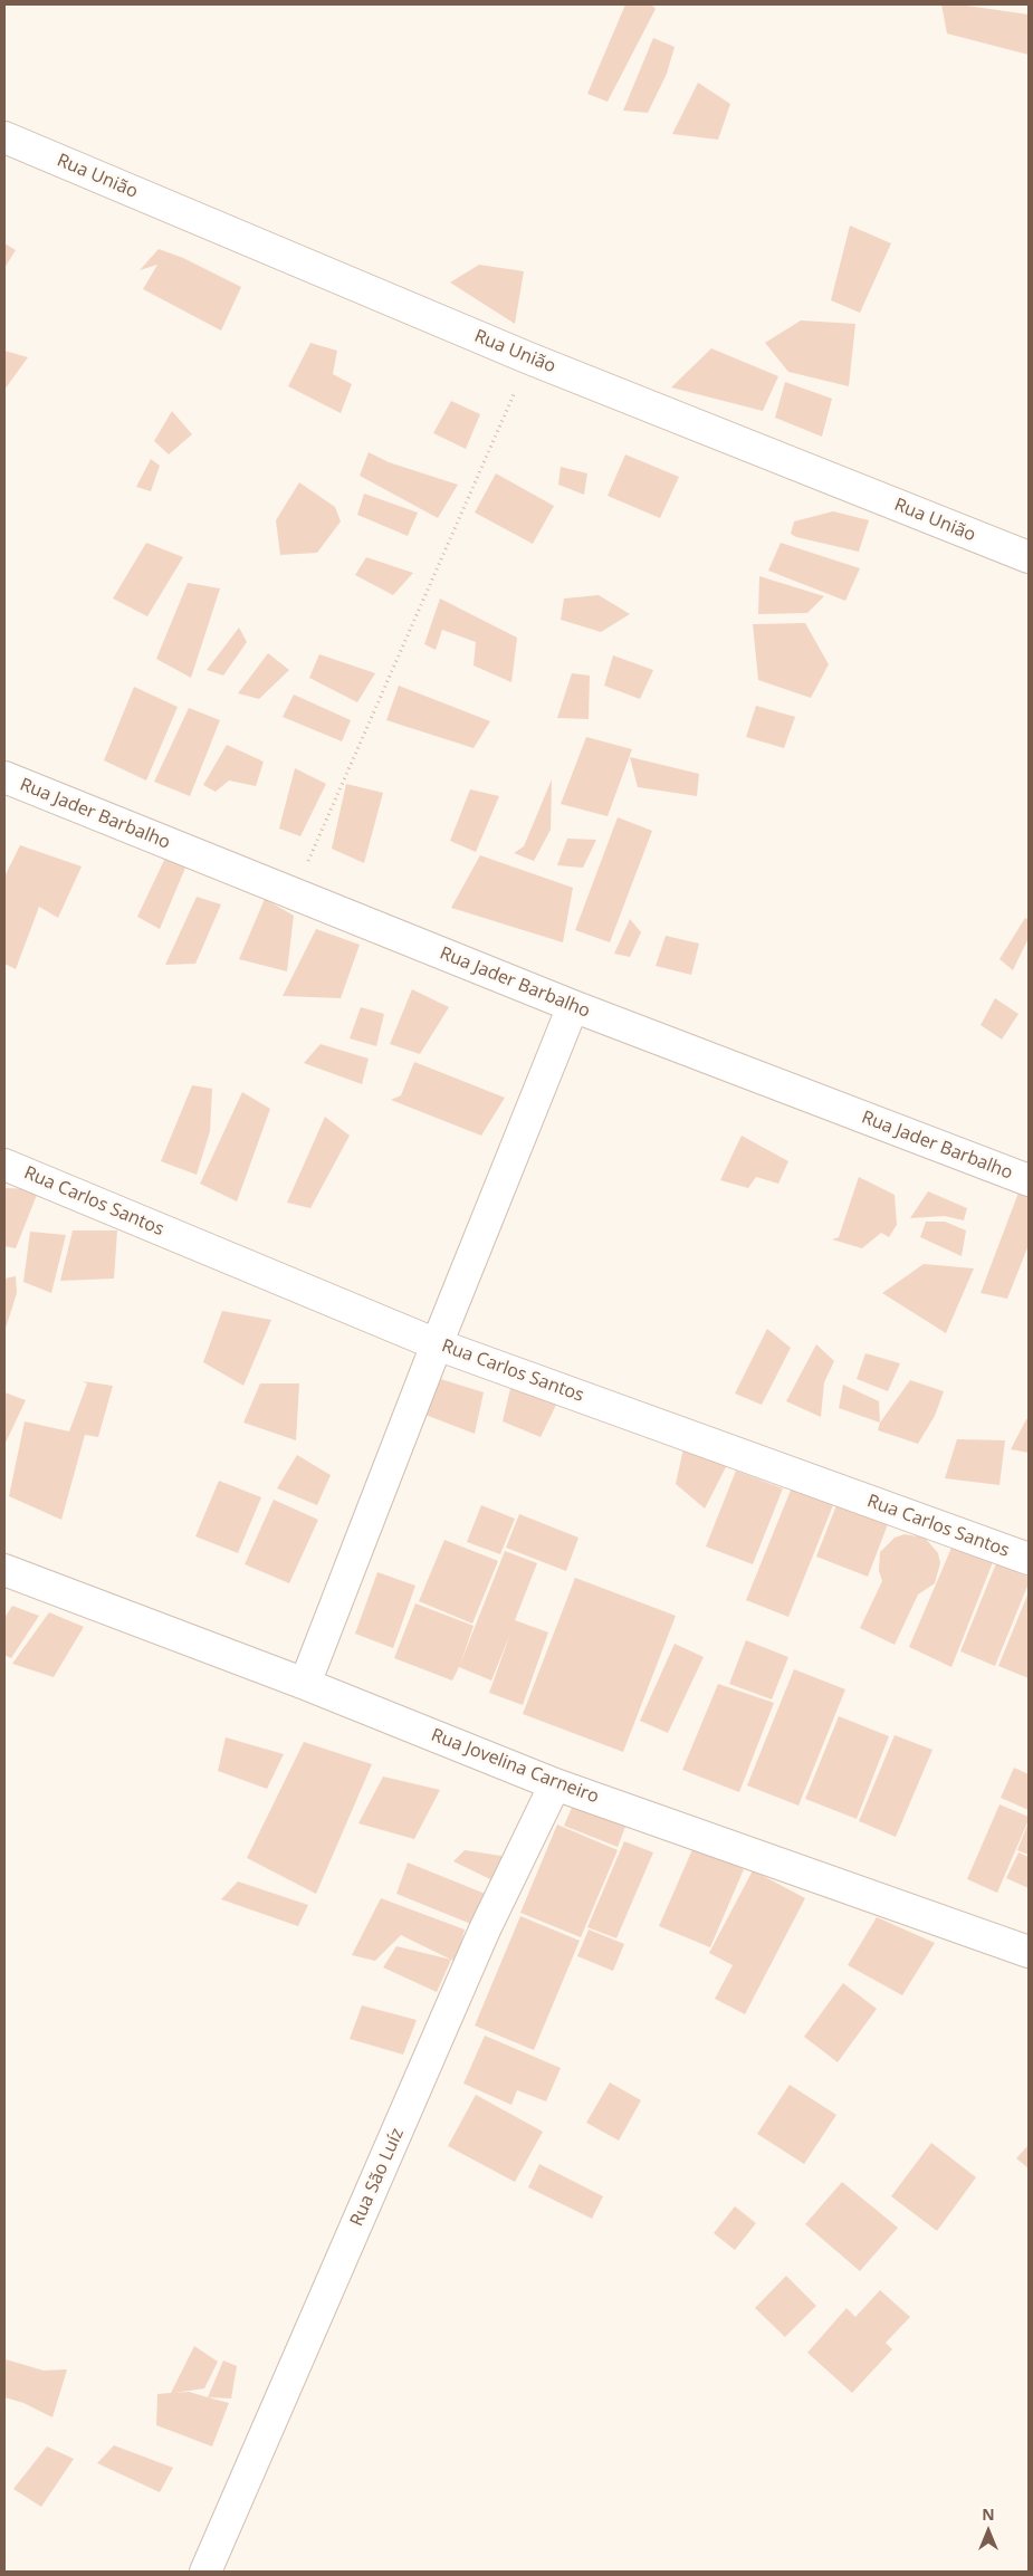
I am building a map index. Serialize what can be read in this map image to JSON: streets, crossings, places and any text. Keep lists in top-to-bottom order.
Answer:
{
  "streets": {
    "street": [
      "Rua União",
      "Rua Jader Barbalho",
      "Rua Carlos Santos",
      "Rua Jovelina Carneiro",
      "Rua São Luíz"
    ]
  },
  "crossings": [
    ["Rua Jovelina Carneiro", "Rua São Luíz"]
  ],
  "north": "top"
}
